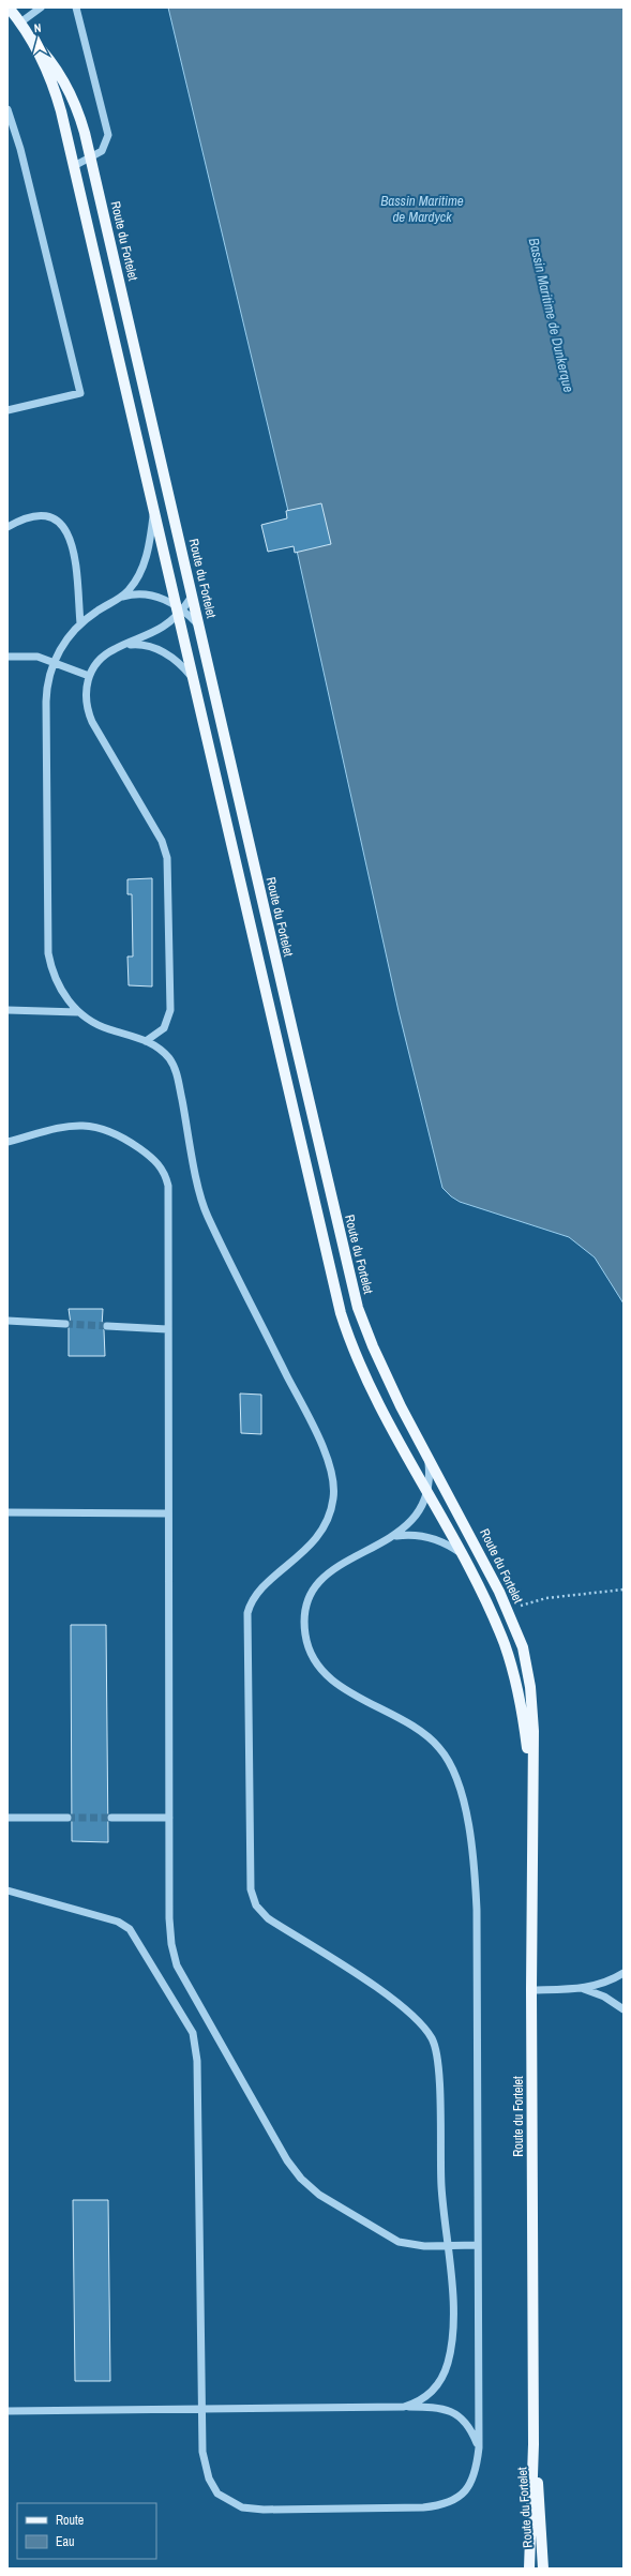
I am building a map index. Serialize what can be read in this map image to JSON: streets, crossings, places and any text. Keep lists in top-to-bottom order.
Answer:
{
  "streets": {
    "main road": ["Route du Fortelet"]
  },
  "water": ["Bassin Maritime de Mardyck", "Bassin Maritime de Dunkerque"],
  "legend": ["Route", "Eau"],
  "north": "top"
}
